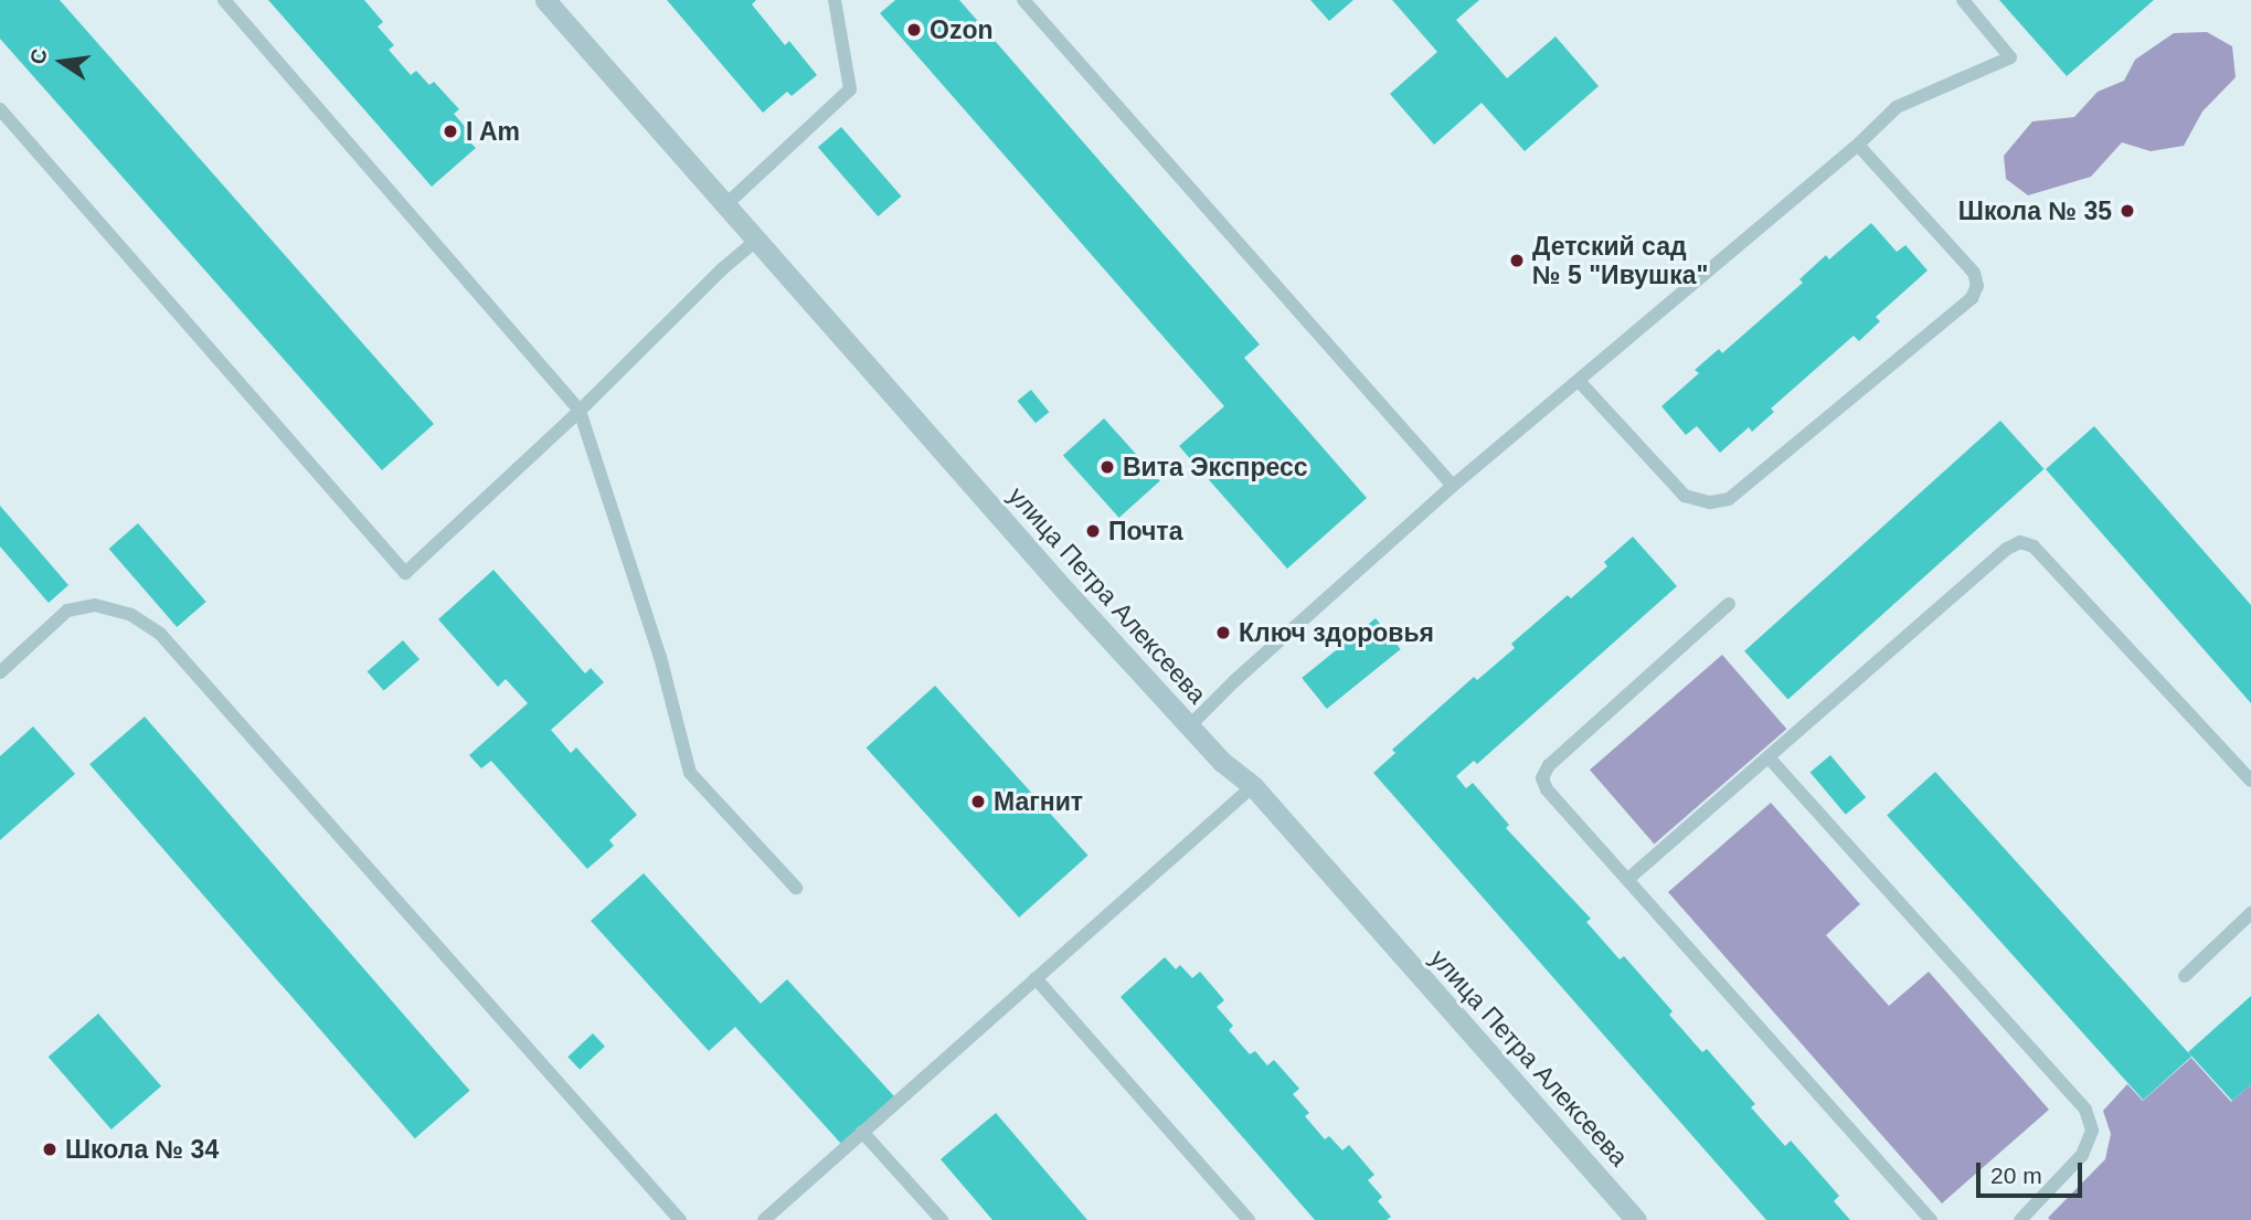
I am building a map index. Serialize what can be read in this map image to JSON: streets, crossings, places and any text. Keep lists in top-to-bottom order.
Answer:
{
  "streets": {
    "street": ["улица Петра Алексеева"]
  },
  "places": [
    "Ozon",
    "I Am",
    "Школа № 35",
    "Детский сад № 5 \"Ивушка\"",
    "Вита Экспресс",
    "Почта",
    "Ключ здоровья",
    "Магнит",
    "Школа № 34"
  ],
  "scale_bar": "20 m",
  "north": "left"
}
